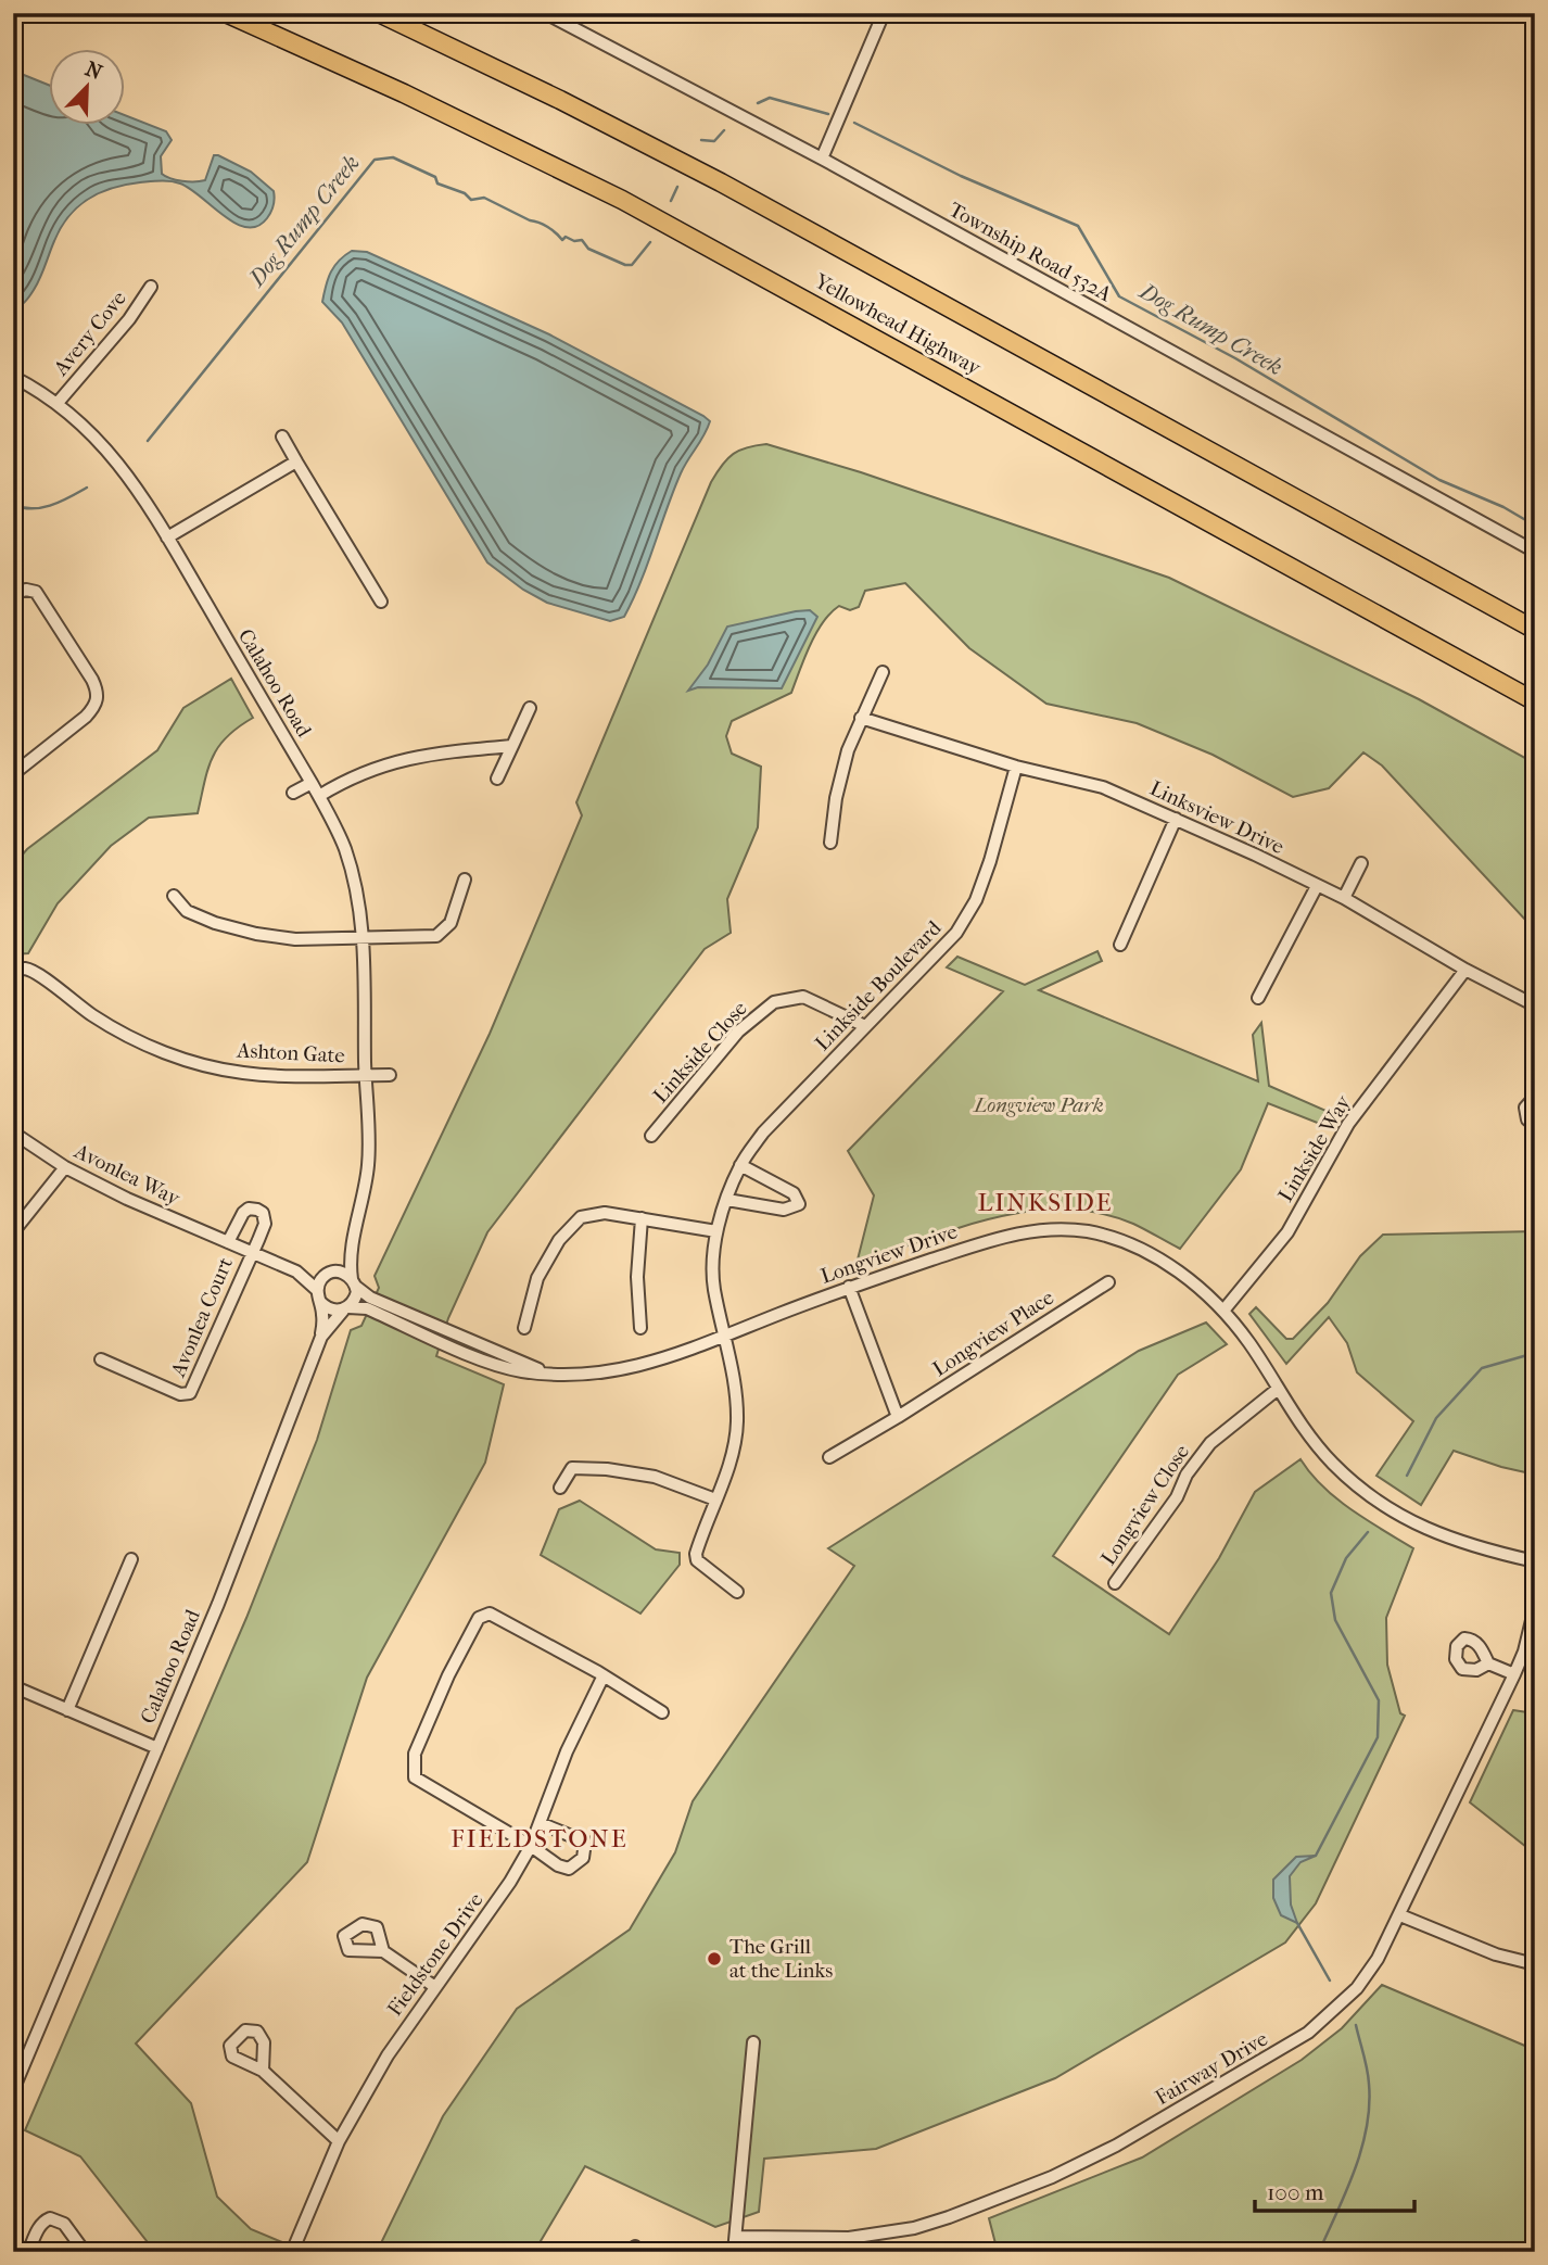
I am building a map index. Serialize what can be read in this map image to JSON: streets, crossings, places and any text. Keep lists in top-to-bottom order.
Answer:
{
  "streets": {
    "highway": ["Yellowhead Highway"],
    "street": [
      "Township Road 532A",
      "Avery Cove",
      "Calahoo Road",
      "Linksview Drive",
      "Linkside Boulevard",
      "Linkside Close",
      "Ashton Gate",
      "Linkside Way",
      "Avonlea Way",
      "Longview Drive",
      "Avonlea Court",
      "Longview Place",
      "Longview Close",
      "Fieldstone Drive",
      "Fairway Drive"
    ]
  },
  "crossings": [
    ["Avery Cove", "Calahoo Road"],
    ["Calahoo Road", "Ashton Gate"],
    ["Calahoo Road", "Avonlea Way"],
    ["Calahoo Road", "Longview Drive"],
    ["Linksview Drive", "Linkside Boulevard"],
    ["Linksview Drive", "Linkside Way"],
    ["Linkside Boulevard", "Linkside Close"],
    ["Linkside Boulevard", "Longview Drive"],
    ["Linkside Way", "Longview Drive"],
    ["Avonlea Way", "Longview Drive"],
    ["Avonlea Way", "Avonlea Court"],
    ["Longview Drive", "Longview Close"]
  ],
  "districts": ["LINKSIDE", "FIELDSTONE"],
  "water": ["Dog Rump Creek"],
  "parks": ["Longview Park"],
  "places": ["The Grill at the Links"],
  "scale_bar": "100 m",
  "north": "top right"
}
